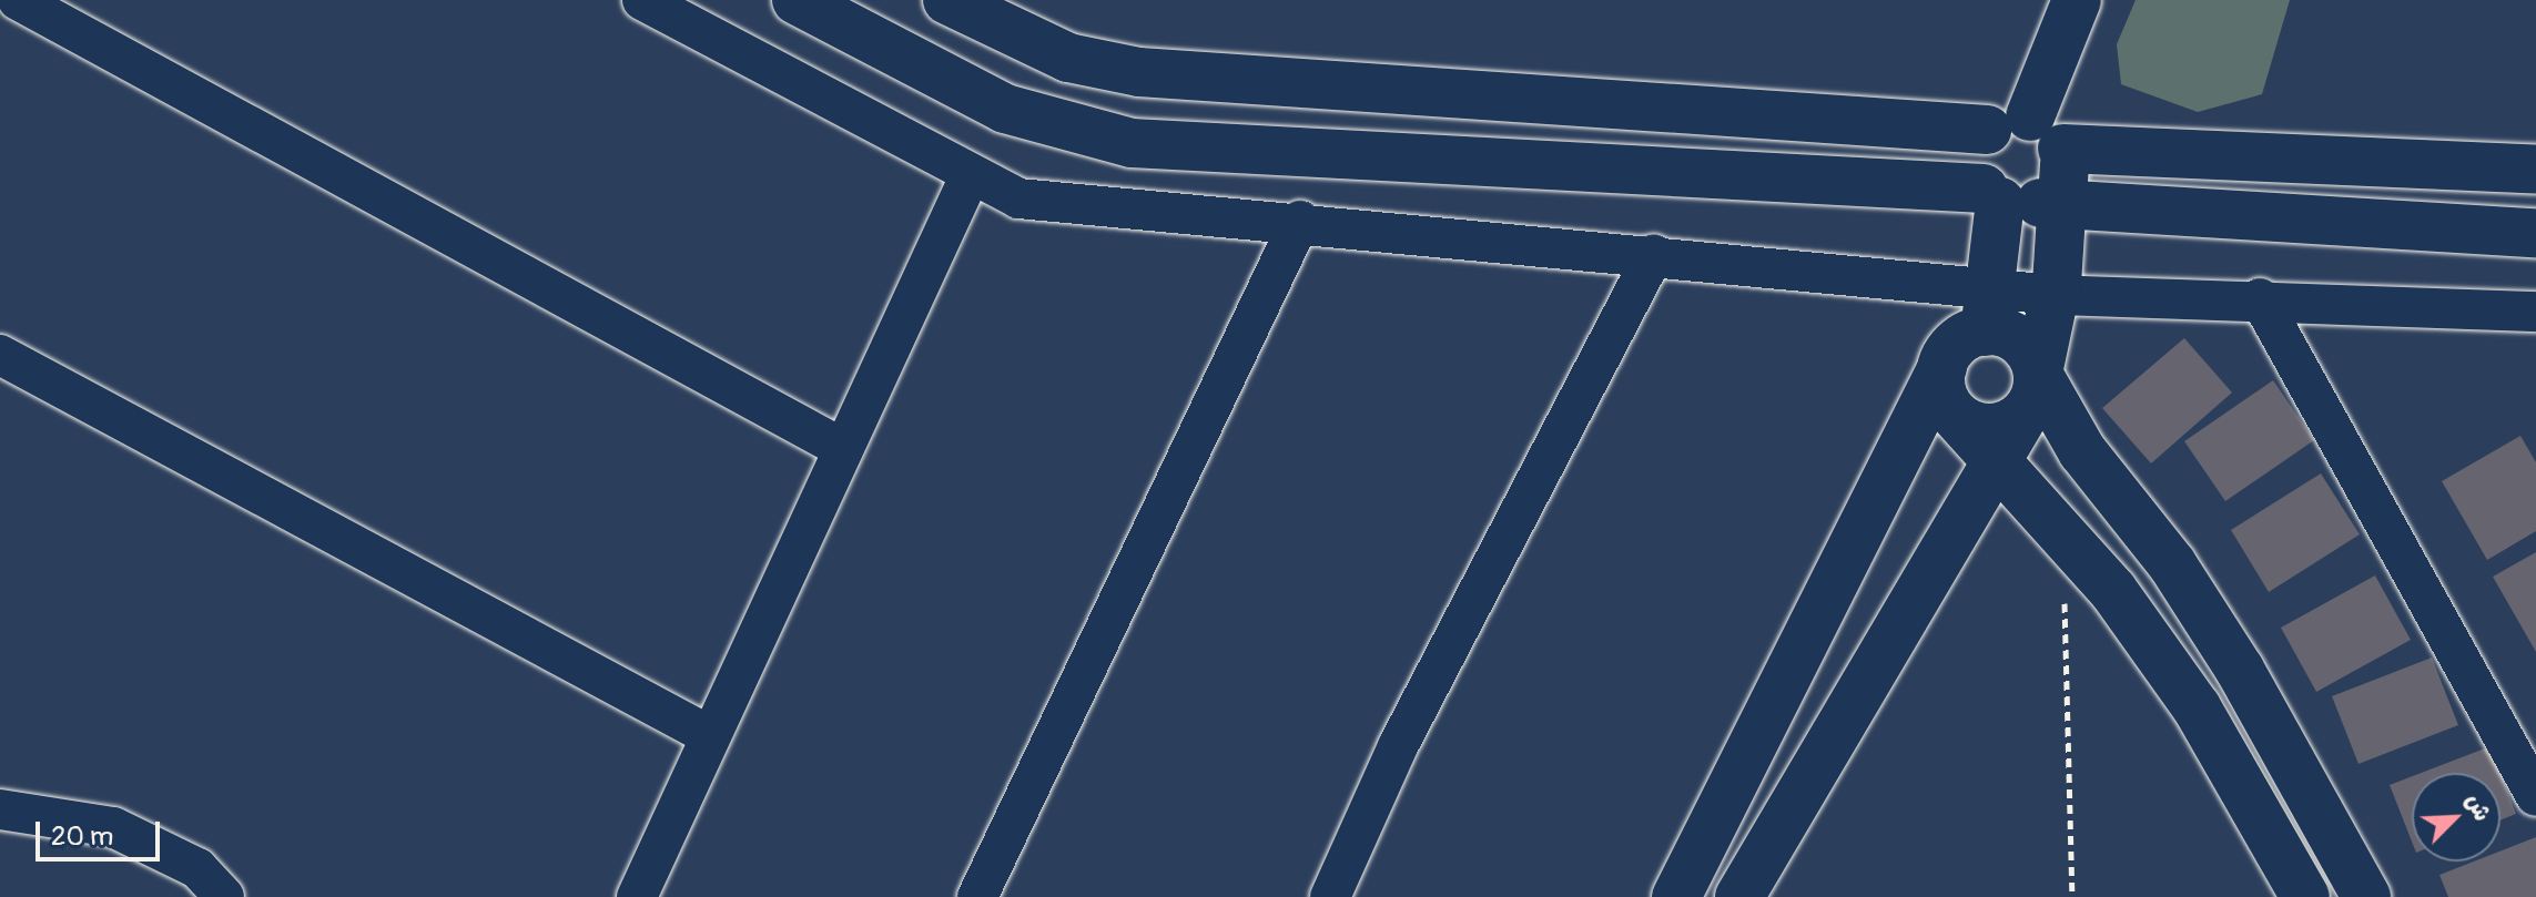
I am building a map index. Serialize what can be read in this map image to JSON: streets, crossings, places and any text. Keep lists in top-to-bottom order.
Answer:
{
  "scale_bar": "20 m",
  "north": "top right"
}
